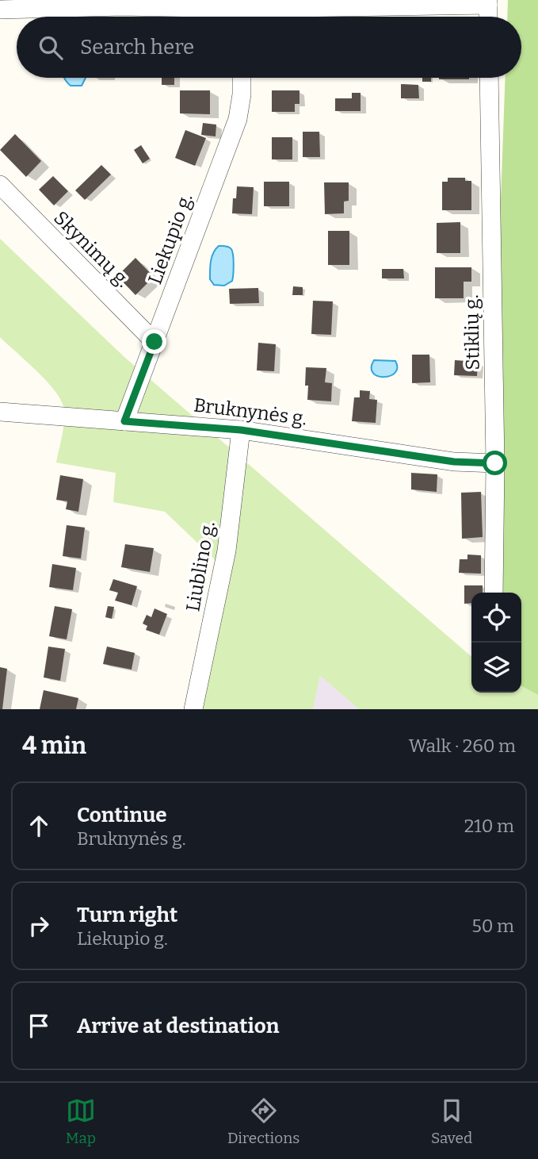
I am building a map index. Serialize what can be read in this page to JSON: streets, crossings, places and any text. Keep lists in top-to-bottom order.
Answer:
{
  "streets": {
    "street": [
      "Liekupio g.",
      "Skynimų g.",
      "Stiklių g.",
      "Bruknynės g.",
      "Liublino g."
    ]
  },
  "crossings": [
    ["Liekupio g.", "Skynimų g."],
    ["Liekupio g.", "Bruknynės g."],
    ["Stiklių g.", "Bruknynės g."],
    ["Bruknynės g.", "Liublino g."]
  ],
  "page": {
    "search": "Search here",
    "heading": ["4 min", "Walk · 260 m"],
    "list": [
      ["Continue", "Bruknynės g.", "210 m"],
      ["Turn right", "Liekupio g.", "50 m"],
      "Arrive at destination"
    ],
    "nav": ["Map", "Directions", "Saved"]
  }
}
